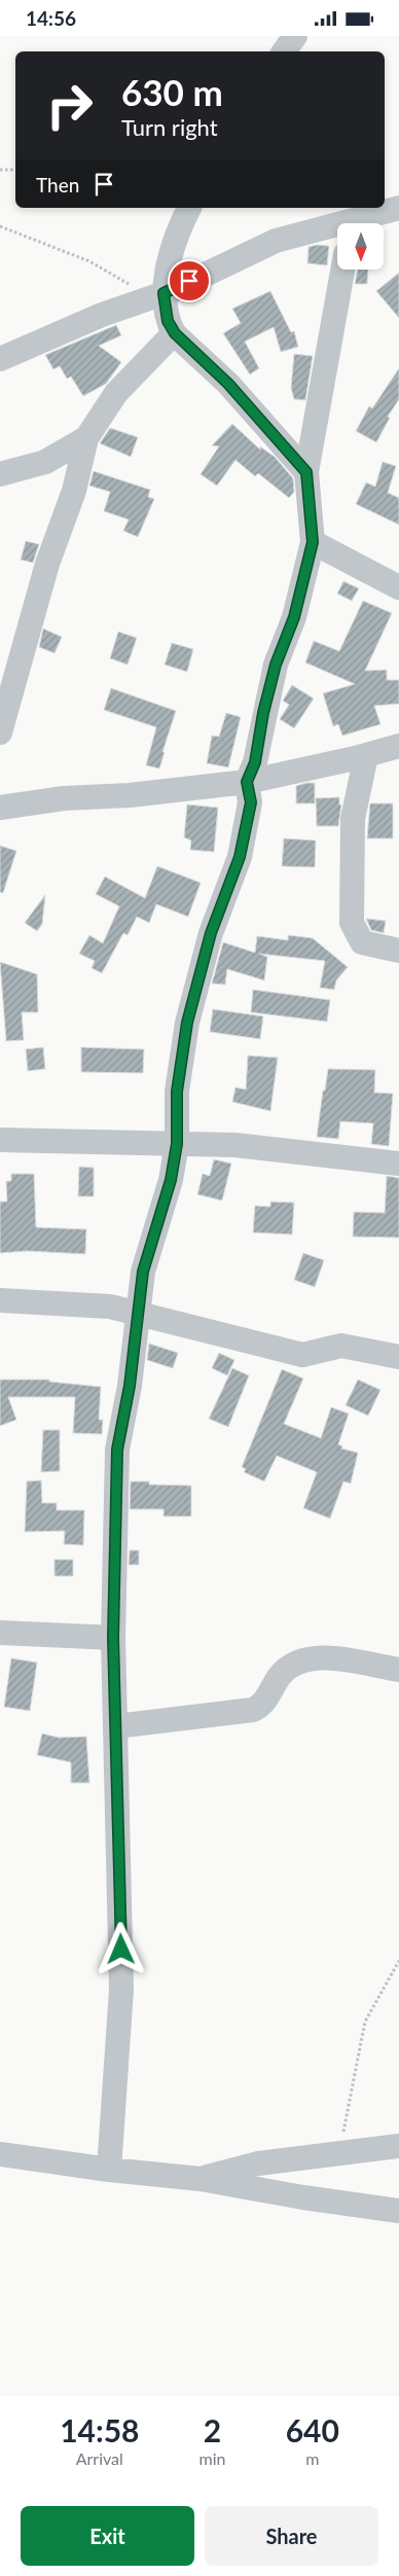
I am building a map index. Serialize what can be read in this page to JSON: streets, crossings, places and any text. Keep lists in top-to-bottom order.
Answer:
{
  "north": "bottom",
  "page": {
    "status": "14:56",
    "turn": ["630 m", "Turn right"],
    "then": "Then",
    "eta": [
      "14:58",
      "Arrival",
      "2",
      "min",
      "640",
      "m"
    ],
    "buttons": ["Exit", "Share"]
  }
}
